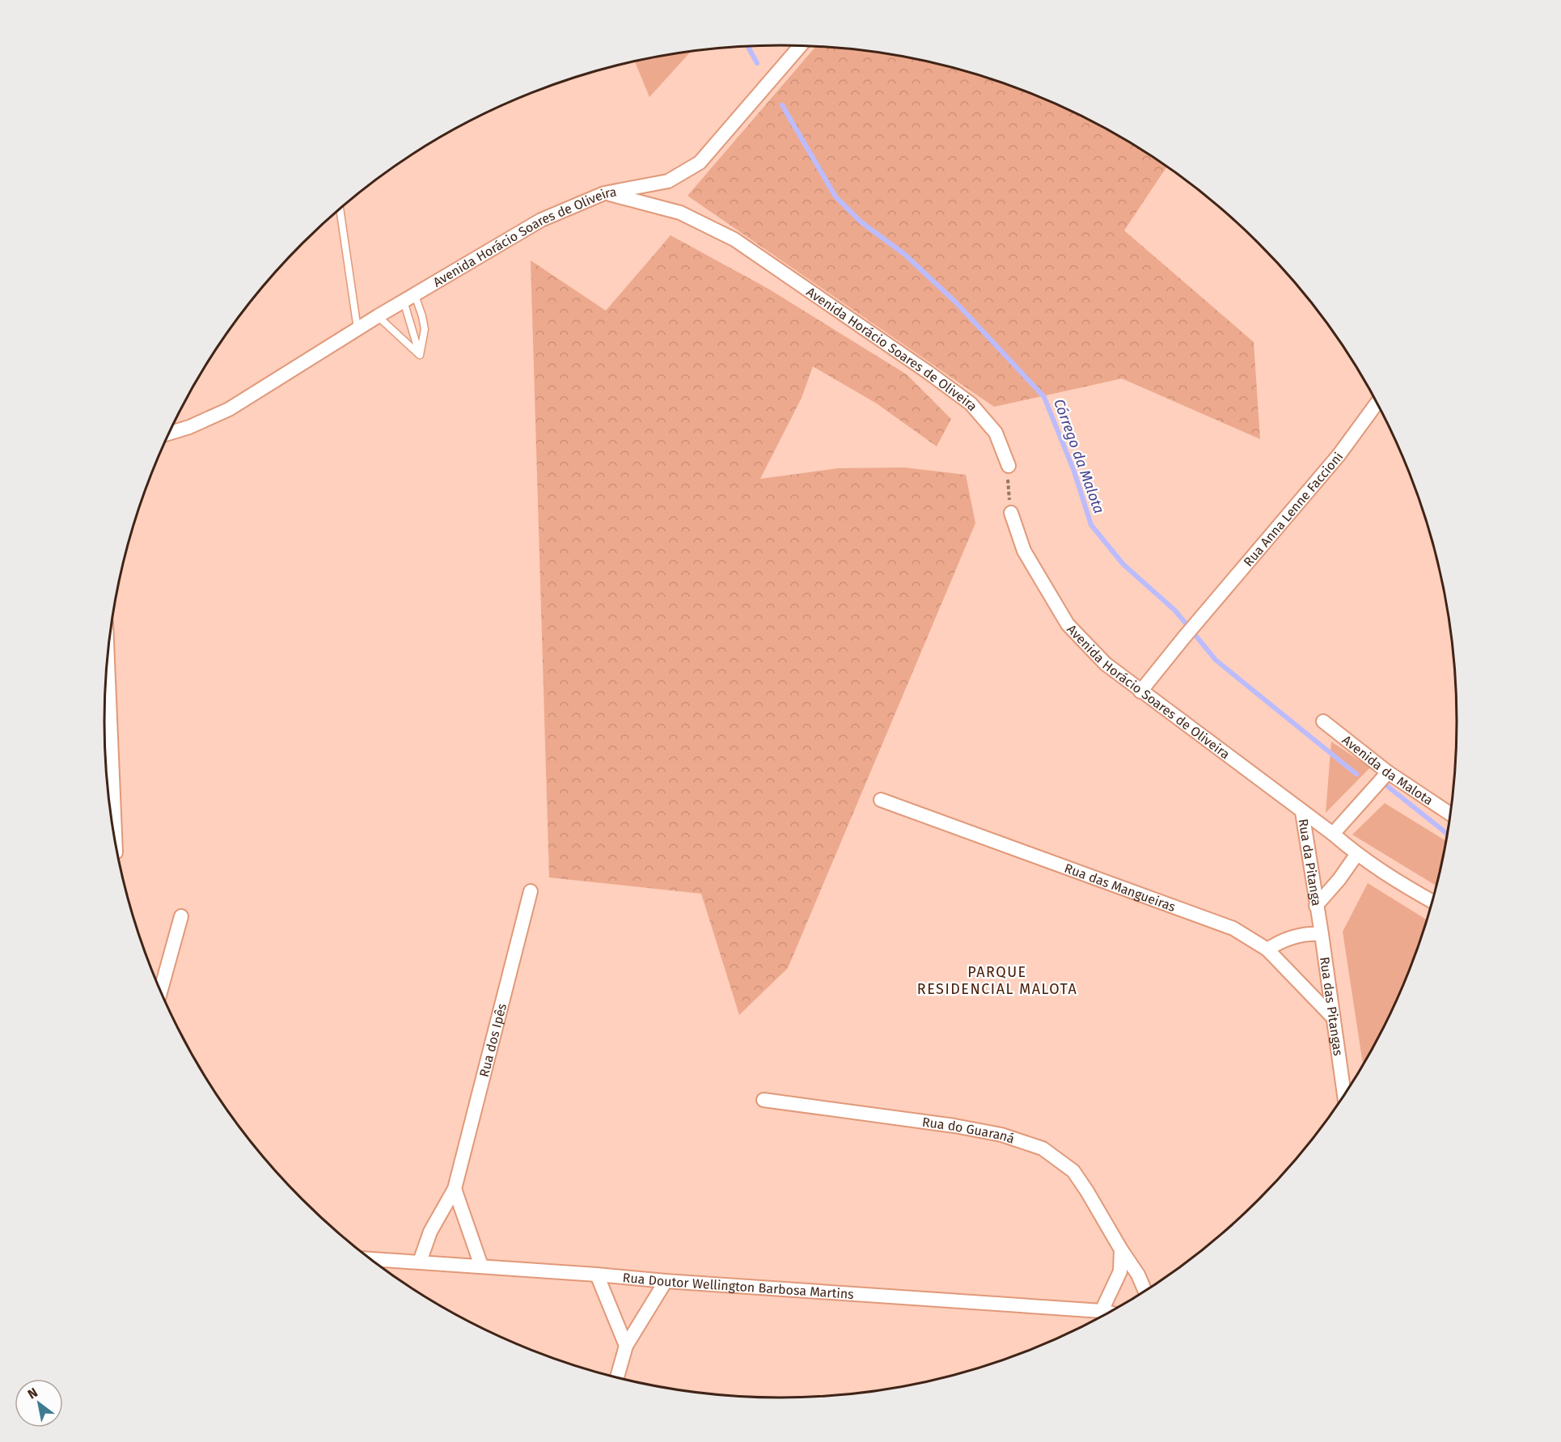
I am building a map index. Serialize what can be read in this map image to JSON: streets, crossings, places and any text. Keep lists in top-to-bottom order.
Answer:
{
  "streets": {
    "street": [
      "Avenida Horácio Soares de Oliveira",
      "Rua Anna Lenne Faccioni",
      "Avenida da Malota",
      "Rua da Pitanga",
      "Rua das Mangueiras",
      "Rua das Pitangas",
      "Rua dos Ipês",
      "Rua do Guaraná",
      "Rua Doutor Wellington Barbosa Martins"
    ]
  },
  "crossings": [
    ["Avenida Horácio Soares de Oliveira", "Rua Anna Lenne Faccioni"],
    ["Avenida Horácio Soares de Oliveira", "Rua da Pitanga"],
    ["Rua da Pitanga", "Rua das Pitangas"],
    ["Rua das Mangueiras", "Rua das Pitangas"],
    ["Rua dos Ipês", "Rua Doutor Wellington Barbosa Martins"]
  ],
  "districts": ["PARQUE RESIDENCIAL MALOTA"],
  "water": ["Córrego da Malota"],
  "north": "top left"
}
